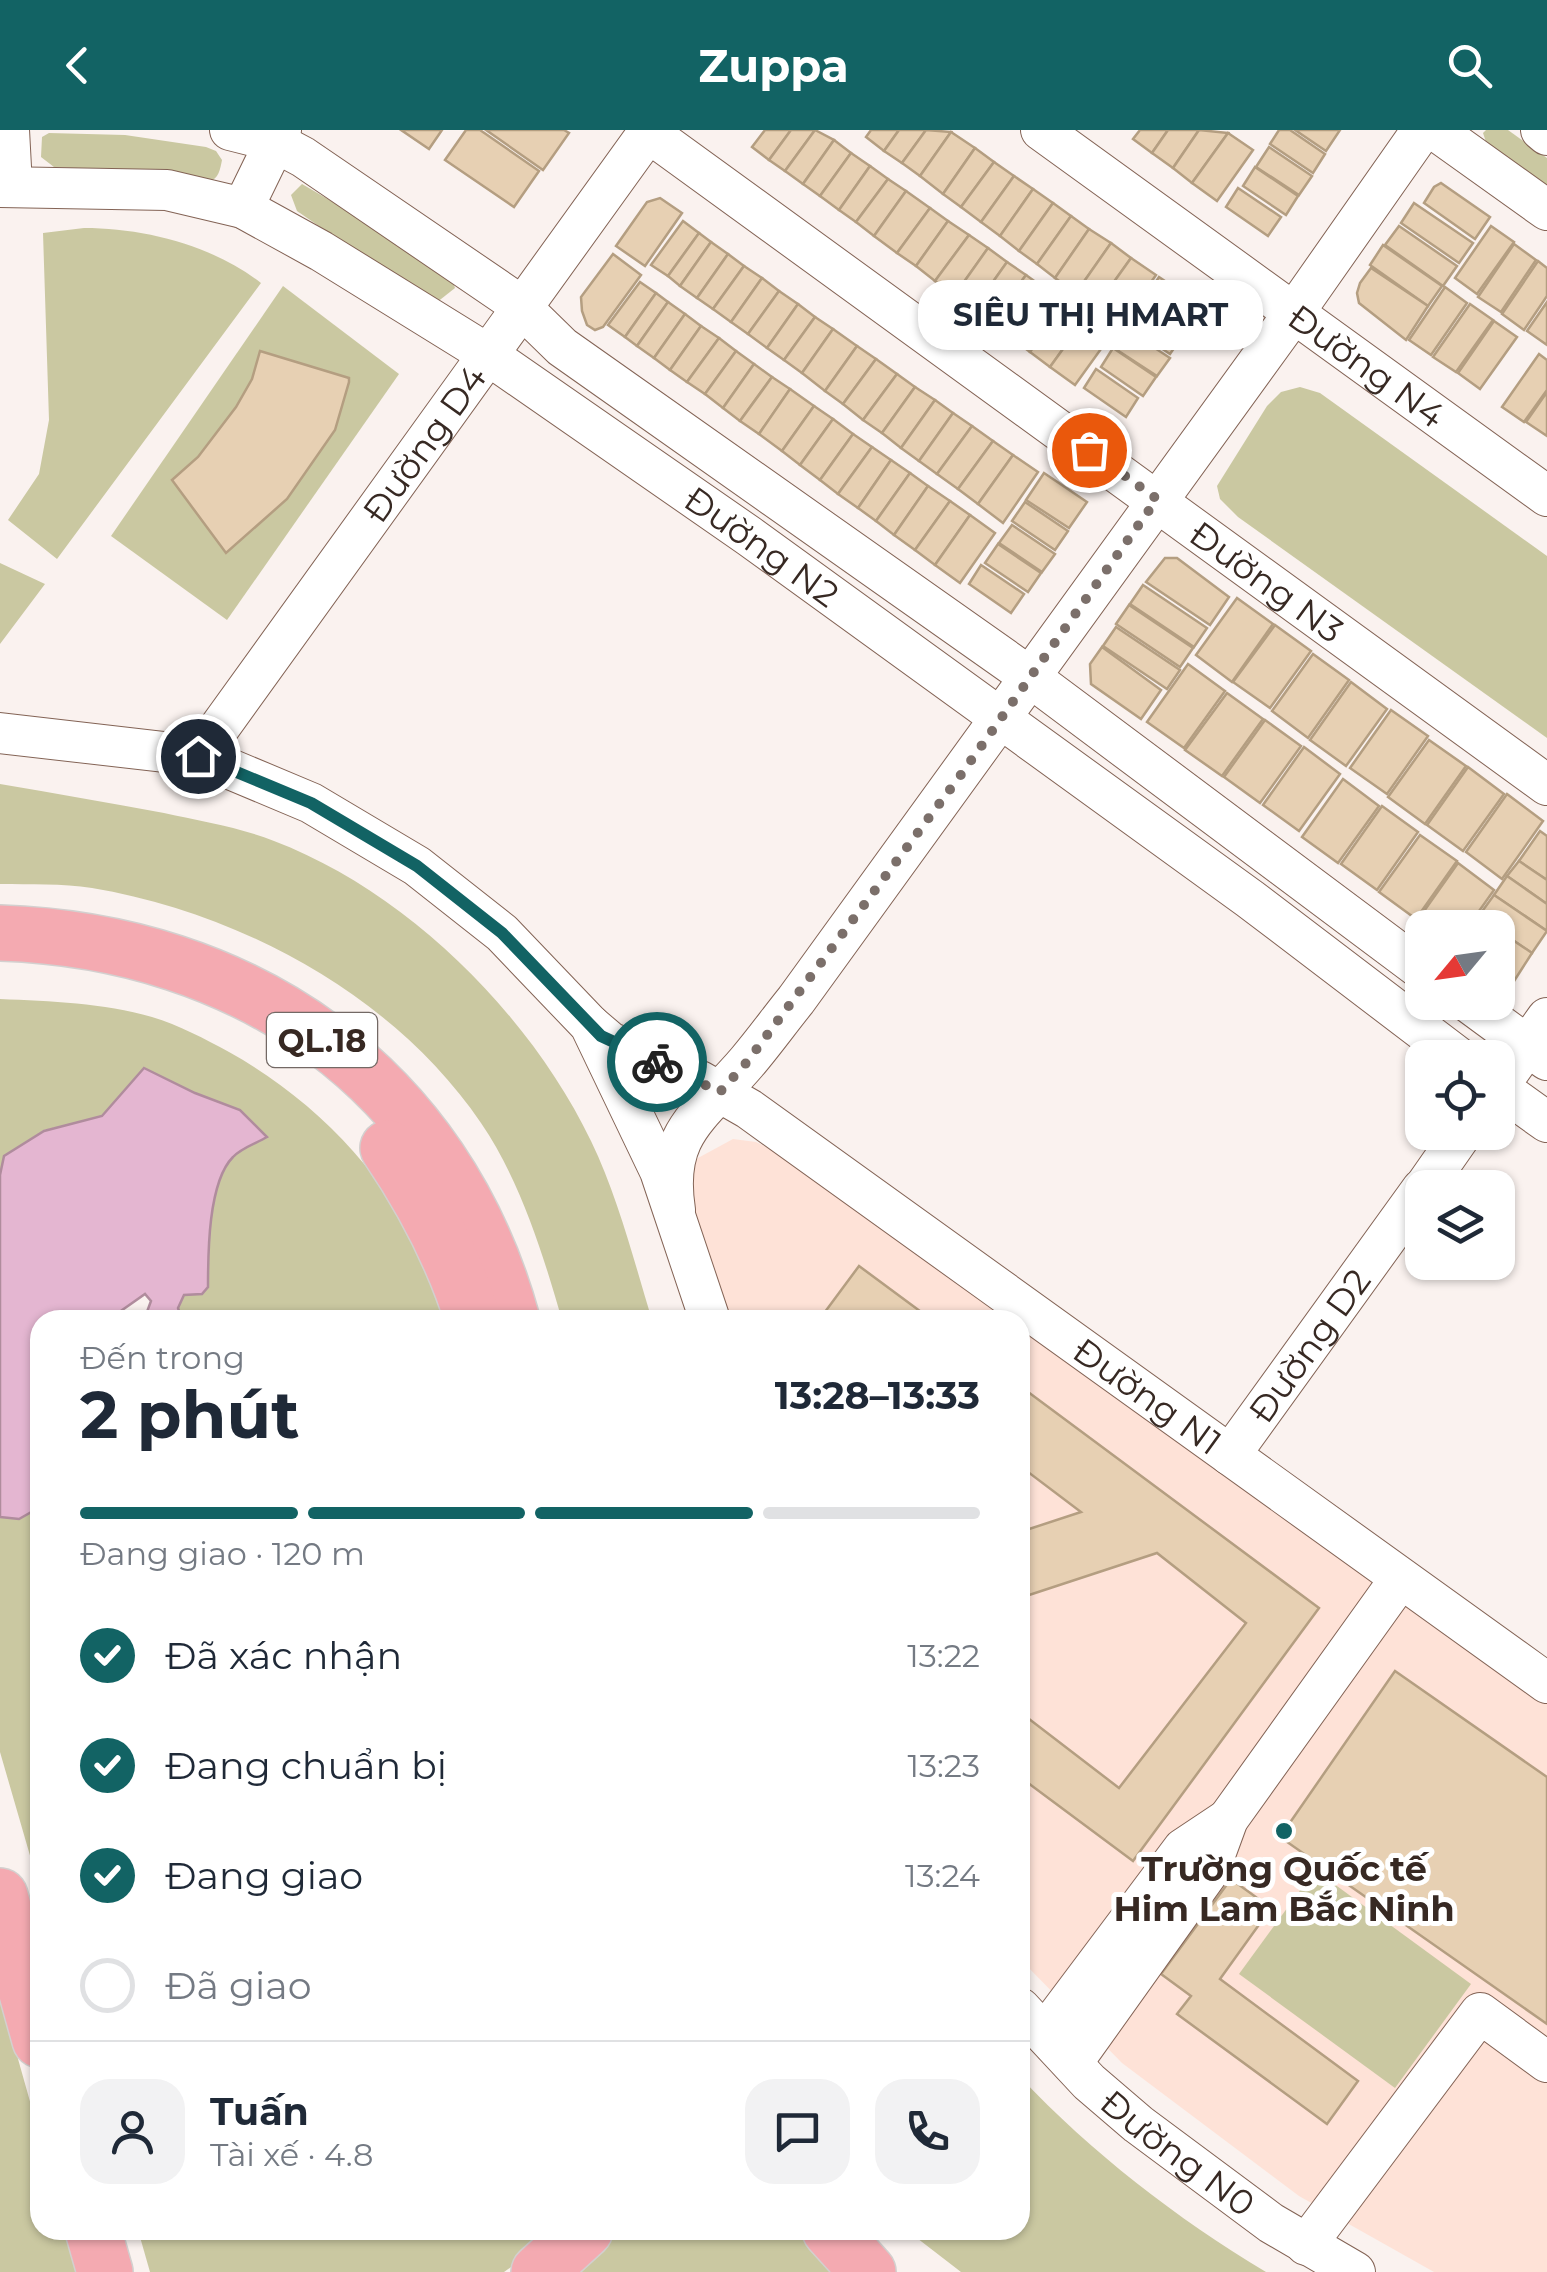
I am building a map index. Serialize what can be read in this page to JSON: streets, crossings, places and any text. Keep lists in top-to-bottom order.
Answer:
{
  "streets": {
    "highway": ["QL.18"],
    "street": [
      "Đường N4",
      "Đường D4",
      "Đường N2",
      "Đường N3",
      "Đường D2",
      "Đường N1",
      "Đường N0"
    ]
  },
  "crossings": [
    ["Đường D4", "Đường N2"],
    ["Đường D4", "Đường N3"],
    ["Đường D2", "Đường N1"]
  ],
  "places": ["SIÊU THỊ HMART", "Trường Quốc tế Him Lam Bắc Ninh"],
  "north": "bottom left",
  "page": {
    "header": "Zuppa",
    "bubble": "SIÊU THỊ HMART",
    "heading": ["2 phút", "Đến trong", "13:28–13:33"],
    "panel": ["Tuấn", "Tài xế · 4.8"],
    "bar": "Đang giao · 120 m",
    "list": [
      ["Đã xác nhận", "13:22"],
      ["Đang chuẩn bị", "13:23"],
      ["Đang giao", "13:24"],
      "Đã giao"
    ]
  }
}
